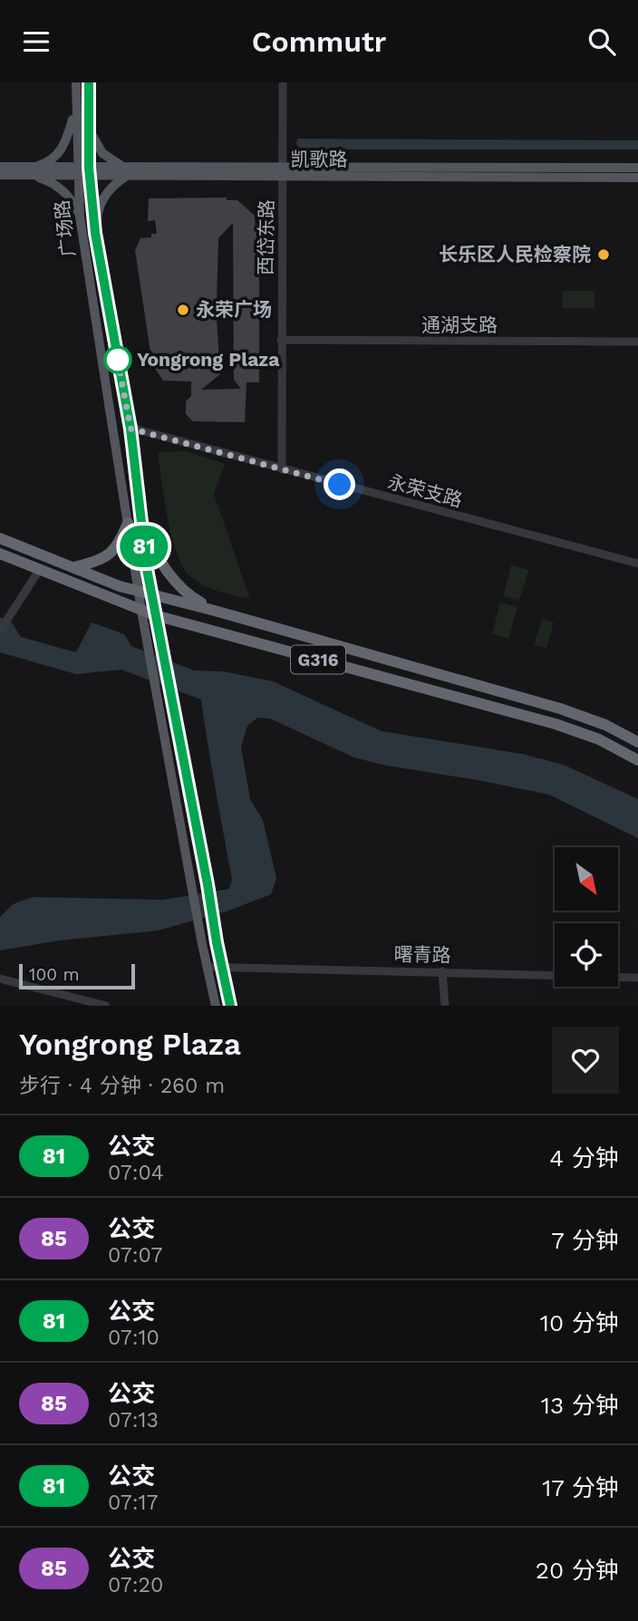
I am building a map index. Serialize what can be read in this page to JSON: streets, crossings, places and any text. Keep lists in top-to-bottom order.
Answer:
{
  "streets": {
    "highway": ["G316"],
    "main road": ["凯歌路", "广场路"],
    "street": [
      "西岱东路",
      "通湖支路",
      "永荣支路",
      "曙青路"
    ]
  },
  "crossings": [
    ["凯歌路", "广场路"],
    ["凯歌路", "西岱东路"],
    ["广场路", "永荣支路"],
    ["广场路", "G316"],
    ["广场路", "曙青路"],
    ["西岱东路", "通湖支路"],
    ["西岱东路", "永荣支路"]
  ],
  "places": ["长乐区人民检察院", "永荣广场", "Yongrong Plaza"],
  "lines": ["bus line 81"],
  "scale_bar": "100 m",
  "north": "bottom right",
  "page": {
    "header": "Commutr",
    "on_map": "81",
    "scale": "100 m",
    "heading": ["Yongrong Plaza", "步行 · 4 分钟 · 260 m"],
    "list": [
      {
        "mark": "81",
        "name": "公交",
        "note": "07:04",
        "value": "4 分钟"
      },
      {
        "mark": "85",
        "name": "公交",
        "note": "07:07",
        "value": "7 分钟"
      },
      {
        "mark": "81",
        "name": "公交",
        "note": "07:10",
        "value": "10 分钟"
      },
      {
        "mark": "85",
        "name": "公交",
        "note": "07:13",
        "value": "13 分钟"
      },
      {
        "mark": "81",
        "name": "公交",
        "note": "07:17",
        "value": "17 分钟"
      },
      {
        "mark": "85",
        "name": "公交",
        "note": "07:20",
        "value": "20 分钟"
      }
    ]
  }
}
